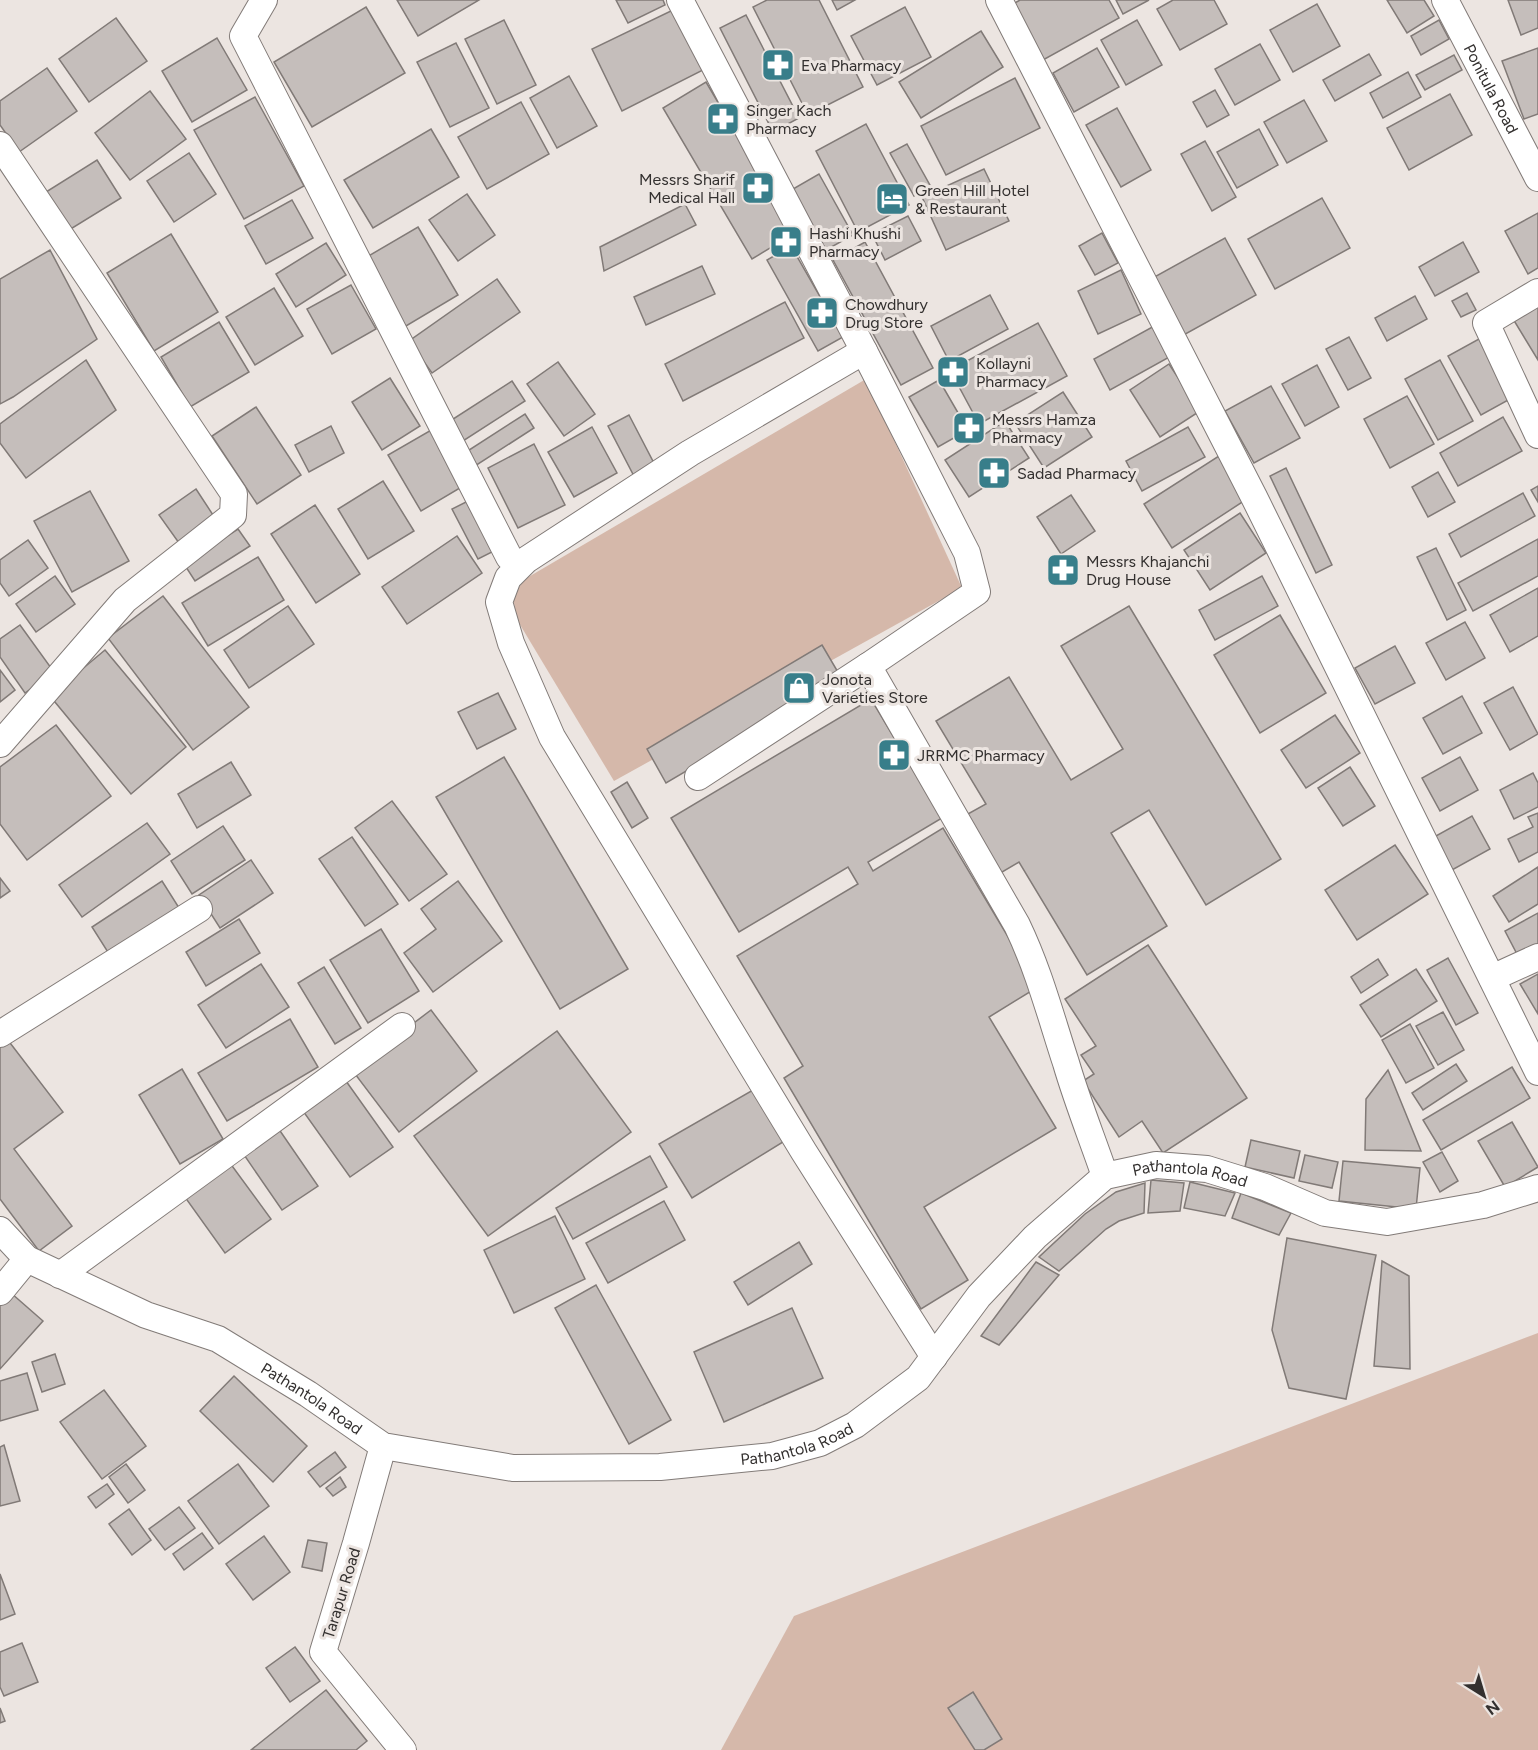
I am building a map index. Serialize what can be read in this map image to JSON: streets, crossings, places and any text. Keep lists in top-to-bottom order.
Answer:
{
  "streets": {
    "street": ["Ponitula Road", "Pathantola Road", "Tarapur Road"]
  },
  "crossings": [
    ["Pathantola Road", "Tarapur Road"]
  ],
  "places": {
    "pharmacy": [
      "Eva Pharmacy",
      "Singer Kach Pharmacy",
      "Messrs Sharif Medical Hall",
      "Hashi Khushi Pharmacy",
      "Chowdhury Drug Store",
      "Kollayni Pharmacy",
      "Messrs Hamza Pharmacy",
      "Sadad Pharmacy",
      "Messrs Khajanchi Drug House",
      "JRRMC Pharmacy"
    ],
    "hotel": ["Green Hill Hotel & Restaurant"],
    "shop": ["Jonota Varieties Store"]
  },
  "north": "bottom right"
}
